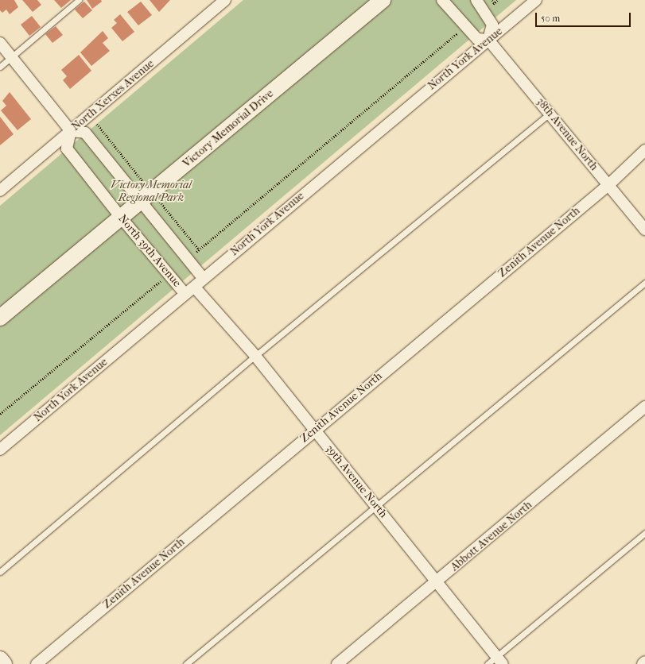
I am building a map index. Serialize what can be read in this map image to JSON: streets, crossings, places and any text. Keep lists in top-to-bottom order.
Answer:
{
  "streets": {
    "street": [
      "North York Avenue",
      "North Xerxes Avenue",
      "Victory Memorial Drive",
      "38th Avenue North",
      "Zenith Avenue North",
      "North 39th Avenue",
      "39th Avenue North",
      "Abbott Avenue North"
    ]
  },
  "crossings": [
    ["North York Avenue", "38th Avenue North"],
    ["North York Avenue", "North 39th Avenue"],
    ["North York Avenue", "39th Avenue North"],
    ["North Xerxes Avenue", "North 39th Avenue"],
    ["Victory Memorial Drive", "North 39th Avenue"],
    ["38th Avenue North", "Zenith Avenue North"],
    ["Zenith Avenue North", "39th Avenue North"],
    ["39th Avenue North", "Abbott Avenue North"]
  ],
  "parks": ["Victory Memorial Regional Park"],
  "scale_bar": "50 m"
}
